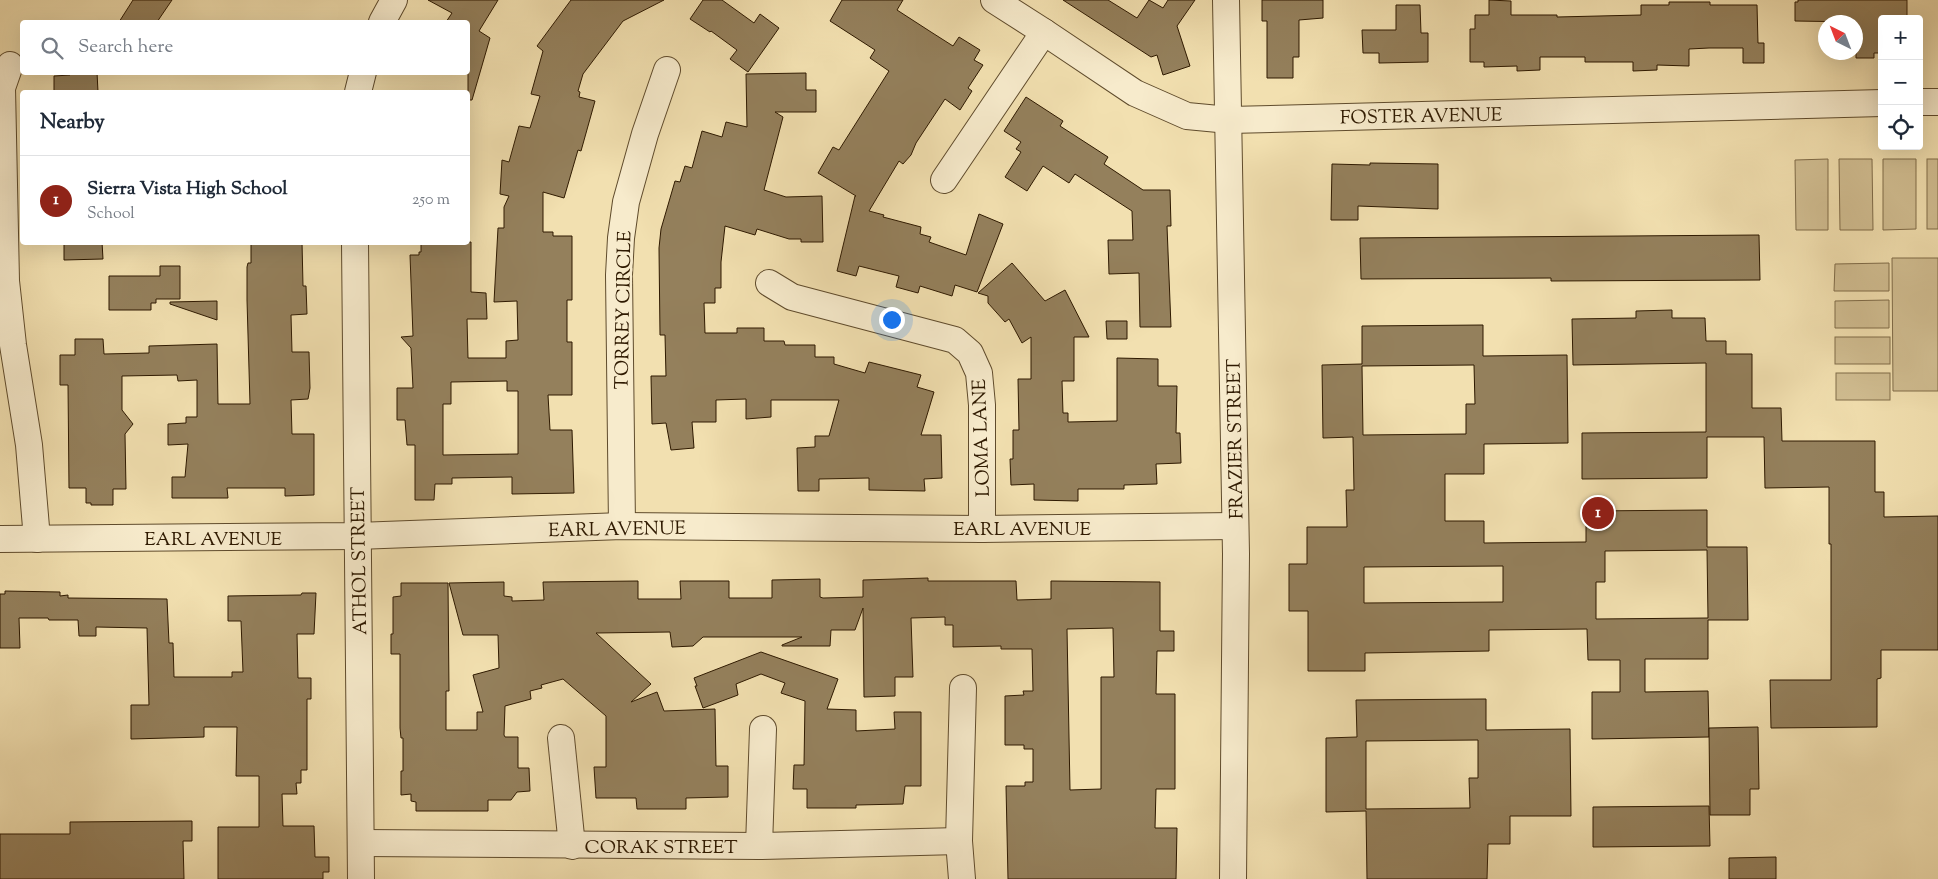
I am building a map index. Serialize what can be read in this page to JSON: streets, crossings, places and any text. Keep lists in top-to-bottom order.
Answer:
{
  "streets": {
    "street": [
      "FOSTER AVENUE",
      "TORREY CIRCLE",
      "LOMA LANE",
      "FRAZIER STREET",
      "EARL AVENUE",
      "ATHOL STREET",
      "CORAK STREET"
    ]
  },
  "crossings": [
    ["FOSTER AVENUE", "FRAZIER STREET"],
    ["TORREY CIRCLE", "EARL AVENUE"],
    ["LOMA LANE", "EARL AVENUE"],
    ["FRAZIER STREET", "EARL AVENUE"],
    ["EARL AVENUE", "ATHOL STREET"],
    ["ATHOL STREET", "CORAK STREET"]
  ],
  "north": "top left",
  "page": {
    "map_buttons": ["+", "−"],
    "search": "Search here",
    "heading": "Nearby",
    "list": [
      {
        "mark": "1",
        "name": "Sierra Vista High School",
        "note": "School",
        "value": "250 m"
      }
    ],
    "pins": "1"
  }
}
